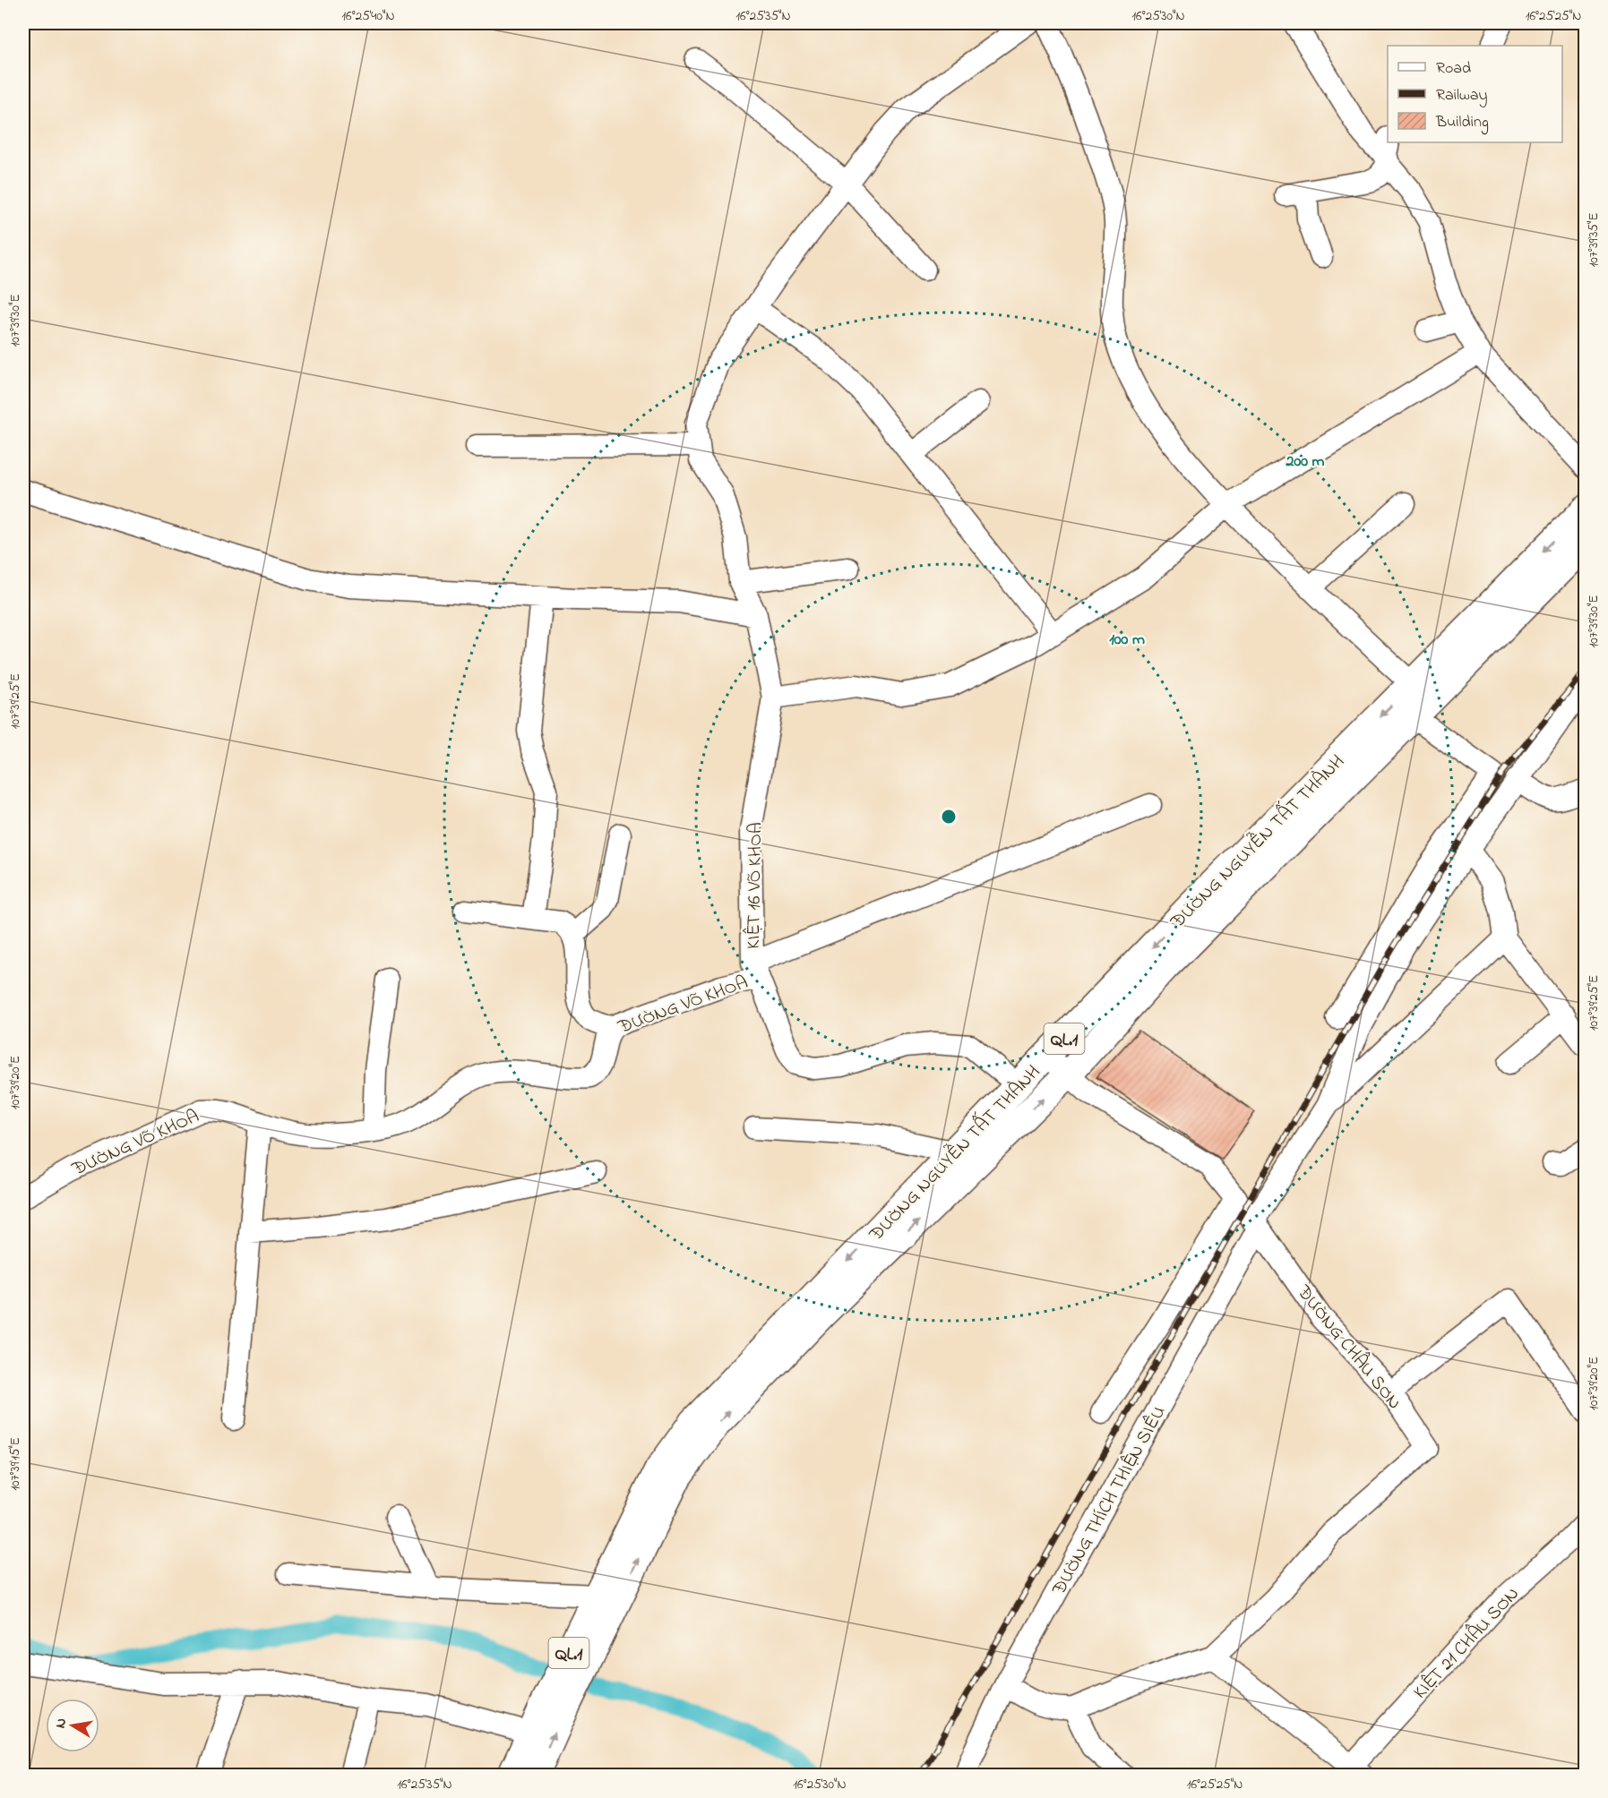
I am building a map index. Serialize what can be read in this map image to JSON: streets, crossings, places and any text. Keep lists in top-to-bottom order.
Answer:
{
  "streets": {
    "main road": ["ĐƯỜNG NGUYỄN TẤT THÀNH", "QL.1"],
    "street": [
      "KIỆT 16 VÕ KHOA",
      "ĐƯỜNG VÕ KHOA",
      "ĐƯỜNG CHÂU SƠN",
      "ĐƯỜNG THÍCH THIỆN SIÊU",
      "KIỆT 21 CHÂU SƠN"
    ]
  },
  "crossings": [
    ["ĐƯỜNG NGUYỄN TẤT THÀNH", "ĐƯỜNG VÕ KHOA"],
    ["ĐƯỜNG NGUYỄN TẤT THÀNH", "ĐƯỜNG CHÂU SƠN"],
    ["KIỆT 16 VÕ KHOA", "ĐƯỜNG VÕ KHOA"],
    ["ĐƯỜNG CHÂU SƠN", "ĐƯỜNG THÍCH THIỆN SIÊU"]
  ],
  "legend": ["Road", "Railway", "Building"],
  "north": "left",
  "coordinates": [
    "16°25'40\"N",
    "16°25'35\"N",
    "16°25'30\"N",
    "16°25'25\"N",
    "107°39'35\"E",
    "107°39'30\"E",
    "107°39'25\"E",
    "107°39'20\"E",
    "107°39'15\"E"
  ],
  "rings": ["200 m", "100 m"]
}
